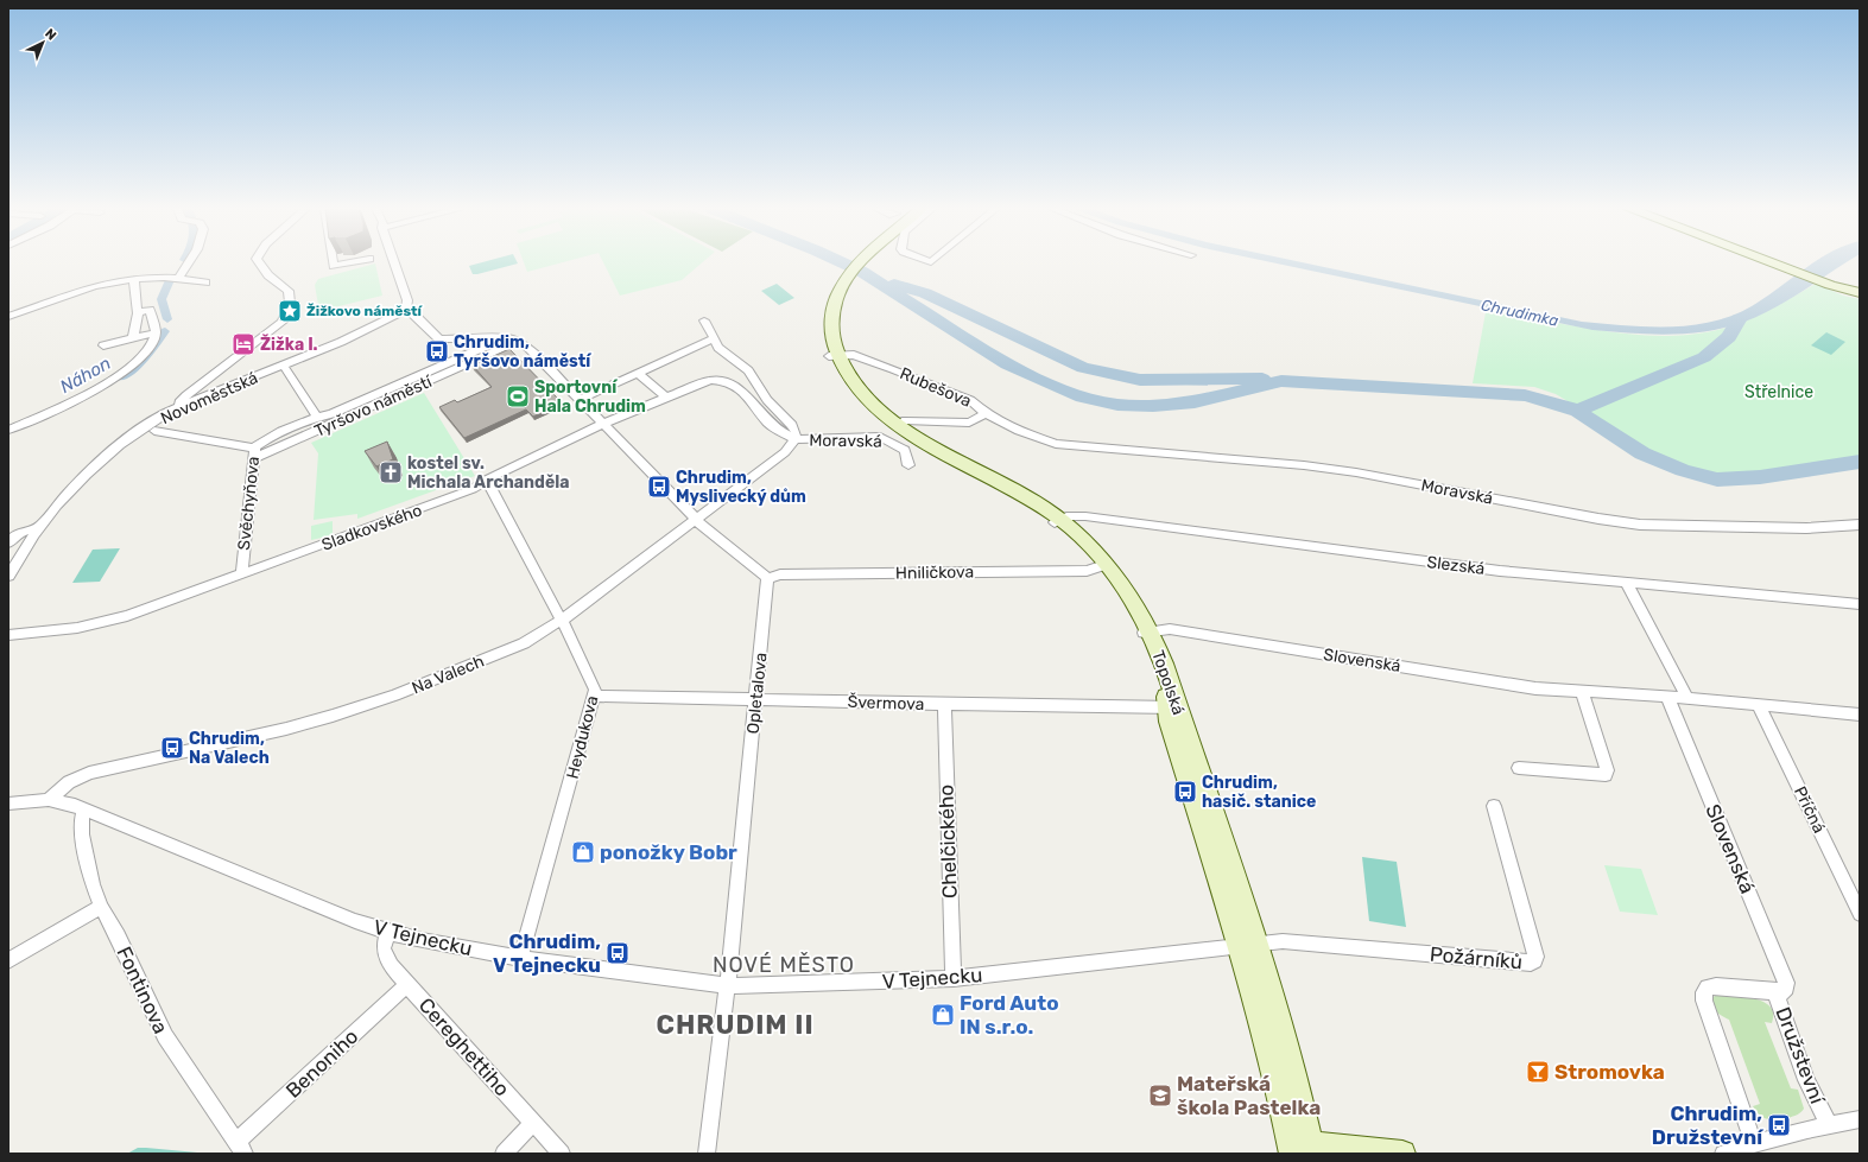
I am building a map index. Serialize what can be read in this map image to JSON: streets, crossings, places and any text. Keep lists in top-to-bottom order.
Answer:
{
  "streets": {
    "street": [
      "Rubešova",
      "Novoměstská",
      "Tyršovo náměstí",
      "Moravská",
      "Svěchyňova",
      "Sladkovského",
      "Slezská",
      "Hniličkova",
      "Slovenská",
      "Na Valech",
      "Topolská",
      "Opletalova",
      "Švermova",
      "Heydukova",
      "Příčná",
      "Chelčického",
      "V Tejnecku",
      "Požárníků",
      "Fontinova",
      "Cereghettiho",
      "Družstevní",
      "Benoniho"
    ]
  },
  "crossings": [
    ["Rubešova", "Moravská"],
    ["Rubešova", "Topolská"],
    ["Tyršovo náměstí", "Svěchyňova"],
    ["Moravská", "Sladkovského"],
    ["Moravská", "Na Valech"],
    ["Svěchyňova", "Sladkovského"],
    ["Sladkovského", "Na Valech"],
    ["Sladkovského", "Heydukova"],
    ["Slezská", "Topolská"],
    ["Hniličkova", "Topolská"],
    ["Hniličkova", "Opletalova"],
    ["Slovenská", "Topolská"],
    ["Slovenská", "Příčná"],
    ["Slovenská", "Družstevní"],
    ["Na Valech", "Heydukova"],
    ["Na Valech", "V Tejnecku"],
    ["Topolská", "Švermova"],
    ["Topolská", "V Tejnecku"],
    ["Topolská", "Požárníků"],
    ["Opletalova", "Švermova"],
    ["Opletalova", "V Tejnecku"],
    ["Švermova", "Heydukova"],
    ["Švermova", "Chelčického"],
    ["Heydukova", "V Tejnecku"],
    ["Chelčického", "V Tejnecku"],
    ["V Tejnecku", "Požárníků"],
    ["V Tejnecku", "Fontinova"],
    ["V Tejnecku", "Cereghettiho"],
    ["Fontinova", "Benoniho"],
    ["Cereghettiho", "Benoniho"]
  ],
  "districts": ["NOVÉ MĚSTO", "CHRUDIM II"],
  "water": ["Chrudimka", "Náhon"],
  "parks": ["Střelnice"],
  "places": {
    "place": ["Žižkovo náměstí"],
    "hotel": ["Žižka I."],
    "bus stop": [
      "Chrudim, Tyršovo náměstí",
      "Chrudim, Myslivecký dům",
      "Chrudim, Na Valech",
      "Chrudim, hasič. stanice",
      "Chrudim, V Tejnecku",
      "Chrudim, Družstevní"
    ],
    "sports": ["Sportovní Hala Chrudim"],
    "church": ["kostel sv. Michala Archanděla"],
    "shop": ["ponožky Bobr", "Ford Auto IN s.r.o."],
    "bar": ["Stromovka"],
    "school or university": ["Mateřská škola Pastelka"]
  },
  "north": "top right"
}
